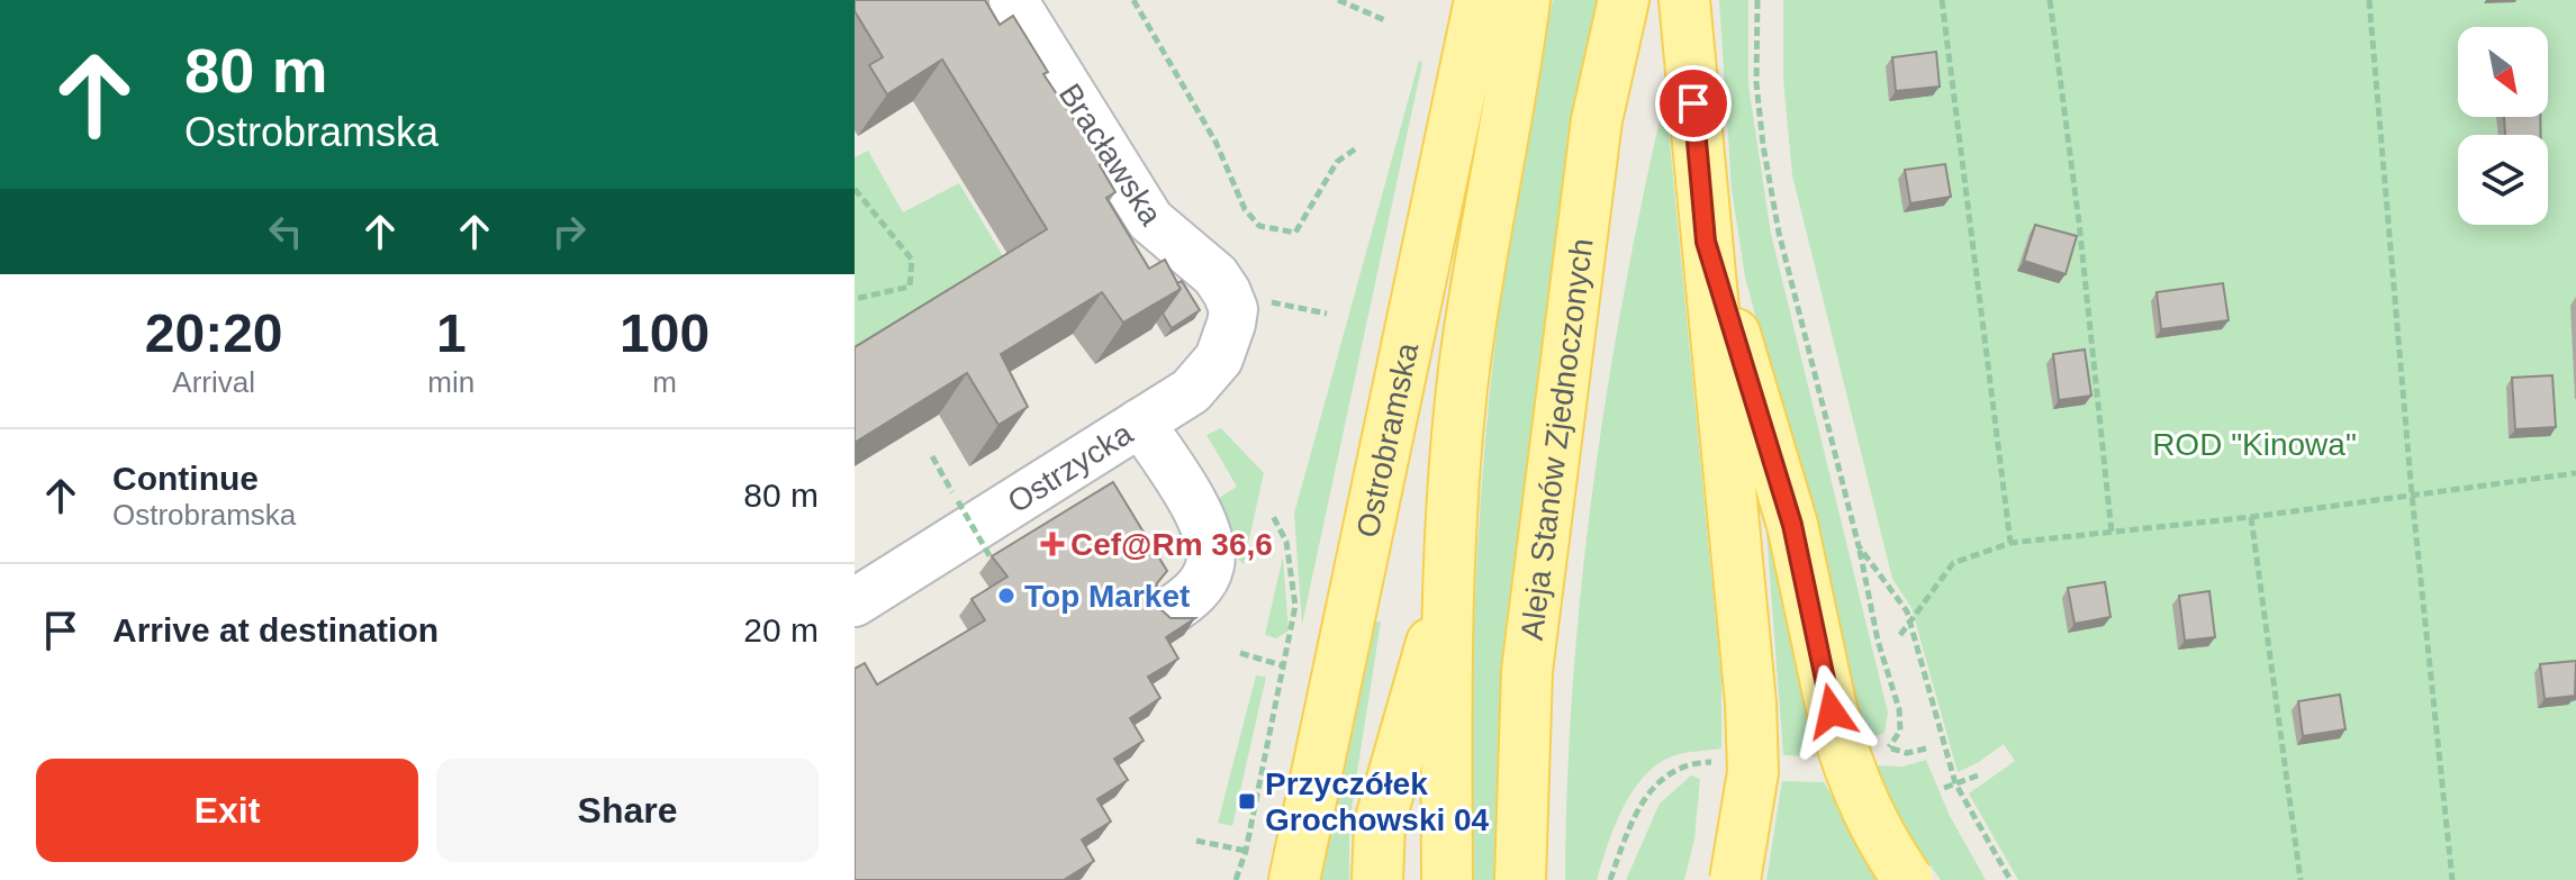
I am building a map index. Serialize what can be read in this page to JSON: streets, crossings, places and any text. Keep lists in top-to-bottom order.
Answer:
{
  "streets": {
    "main road": ["Aleja Stanów Zjednoczonych", "Ostrobramska"],
    "street": ["Bracławska", "Ostrzycka"]
  },
  "crossings": [
    ["Bracławska", "Ostrzycka"]
  ],
  "parks": ["ROD \"Kinowa\""],
  "places": {
    "health": ["Cef@Rm 36,6"],
    "other": ["Top Market"],
    "transit": ["Przyczółek Grochowski 04"]
  },
  "north": "bottom right",
  "page": {
    "turn": ["80 m", "Ostrobramska"],
    "eta": [
      "20:20",
      "Arrival",
      "1",
      "min",
      "100",
      "m"
    ],
    "list": [
      {
        "name": "Continue",
        "note": "Ostrobramska",
        "value": "80 m"
      },
      {
        "name": "Arrive at destination",
        "value": "20 m"
      }
    ],
    "buttons": ["Exit", "Share"]
  }
}
